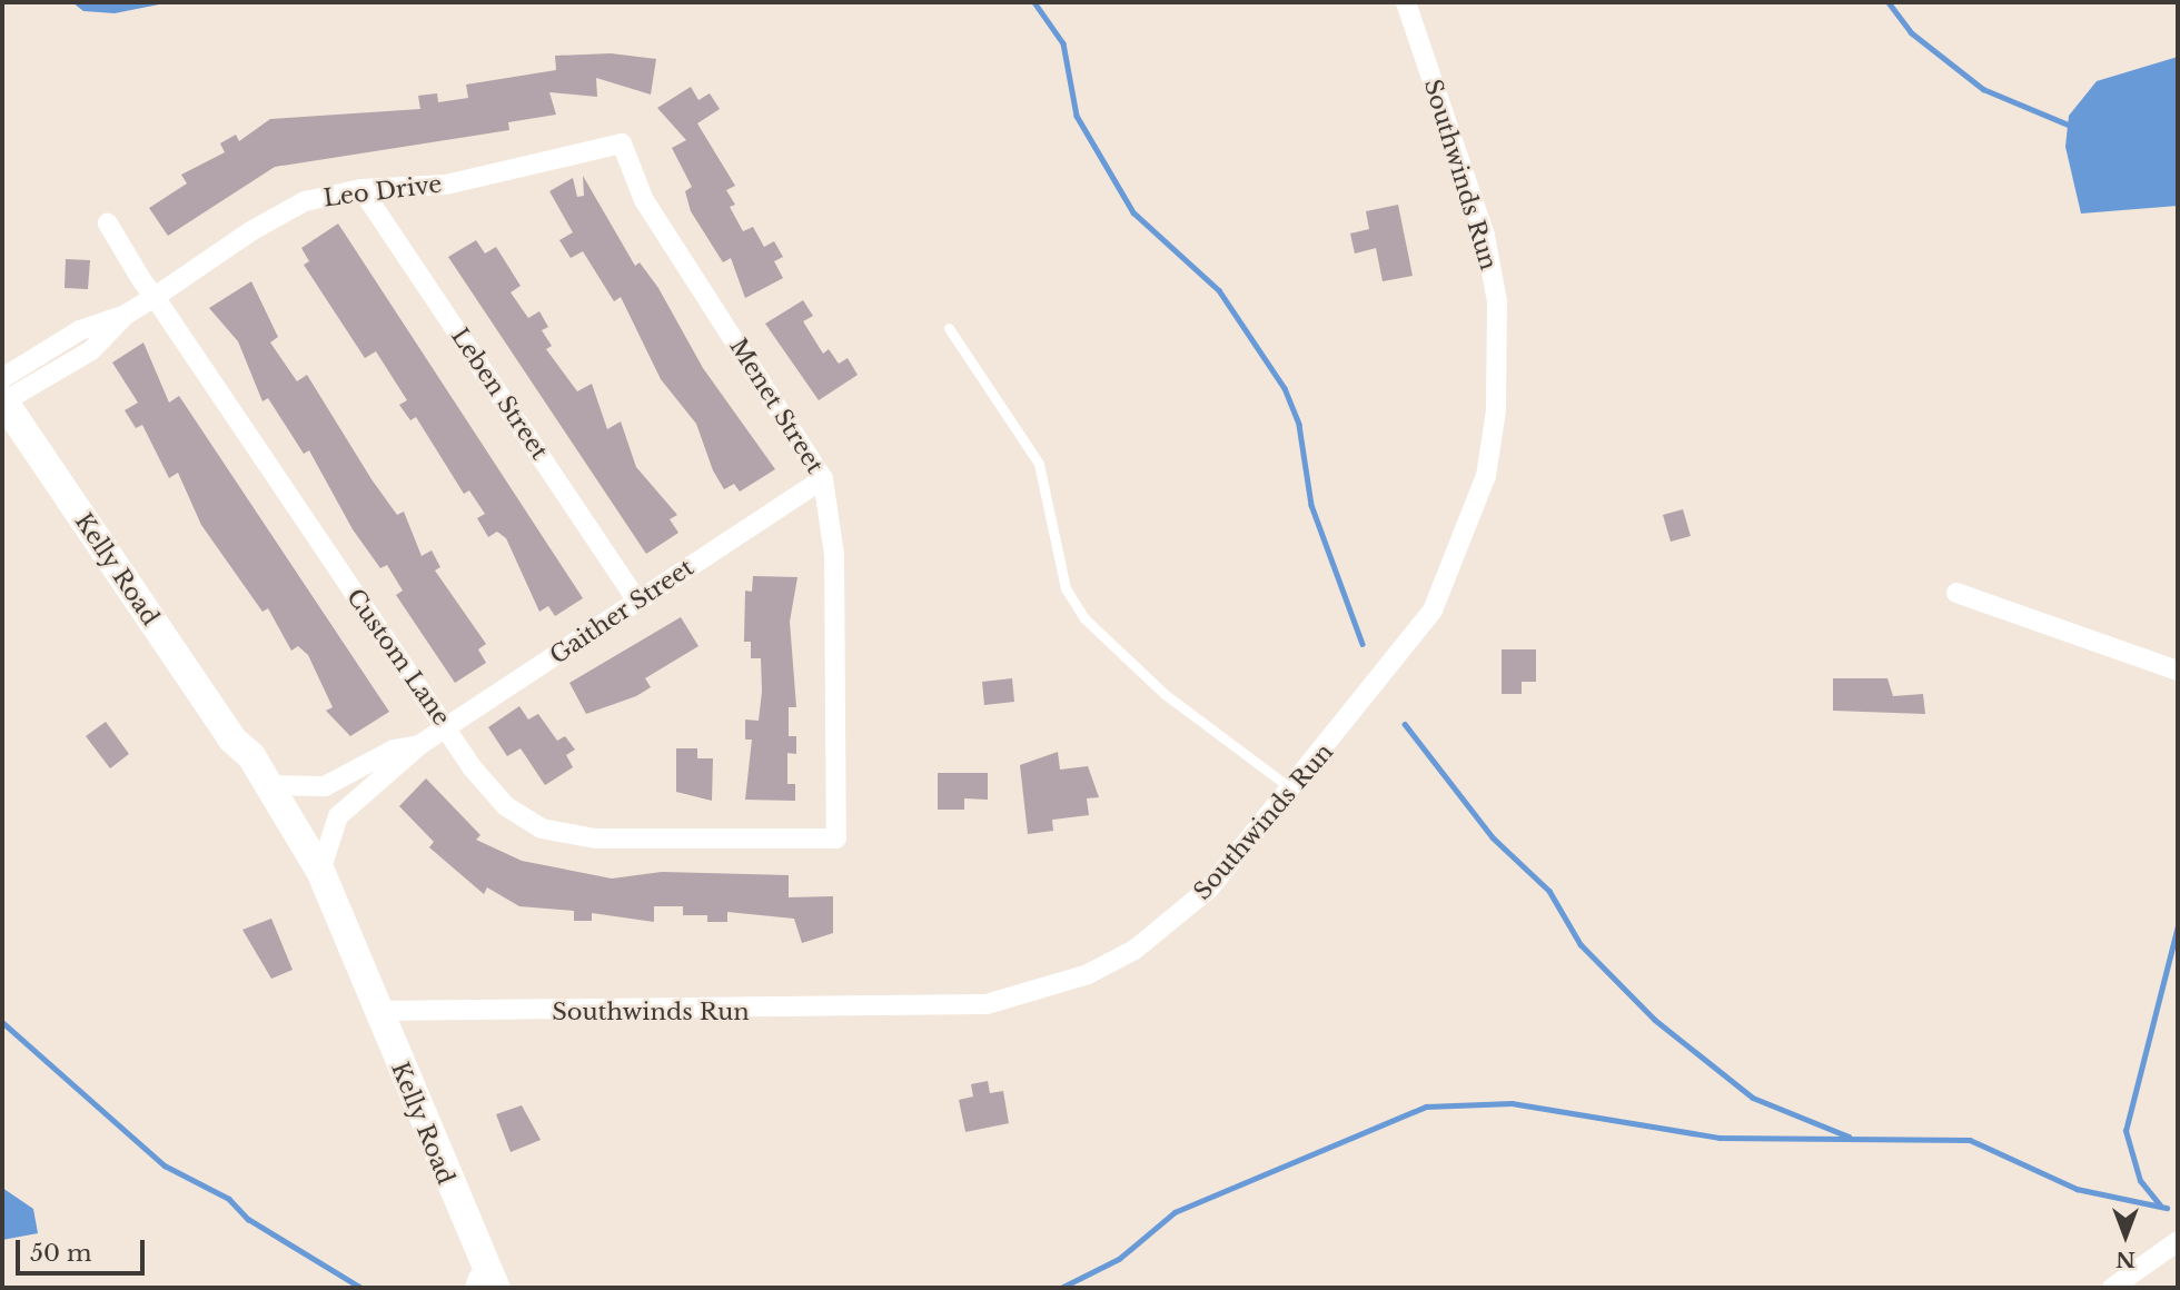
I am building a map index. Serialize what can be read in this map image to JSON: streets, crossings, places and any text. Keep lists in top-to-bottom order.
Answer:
{
  "streets": {
    "street": [
      "Southwinds Run",
      "Leo Drive",
      "Leben Street",
      "Menet Street",
      "Kelly Road",
      "Gaither Street",
      "Custom Lane"
    ]
  },
  "crossings": [
    ["Southwinds Run", "Kelly Road"],
    ["Leo Drive", "Leben Street"],
    ["Leo Drive", "Menet Street"],
    ["Leo Drive", "Kelly Road"],
    ["Leo Drive", "Custom Lane"],
    ["Leben Street", "Gaither Street"],
    ["Menet Street", "Gaither Street"],
    ["Menet Street", "Custom Lane"],
    ["Kelly Road", "Gaither Street"],
    ["Gaither Street", "Custom Lane"]
  ],
  "scale_bar": "50 m",
  "north": "bottom"
}
